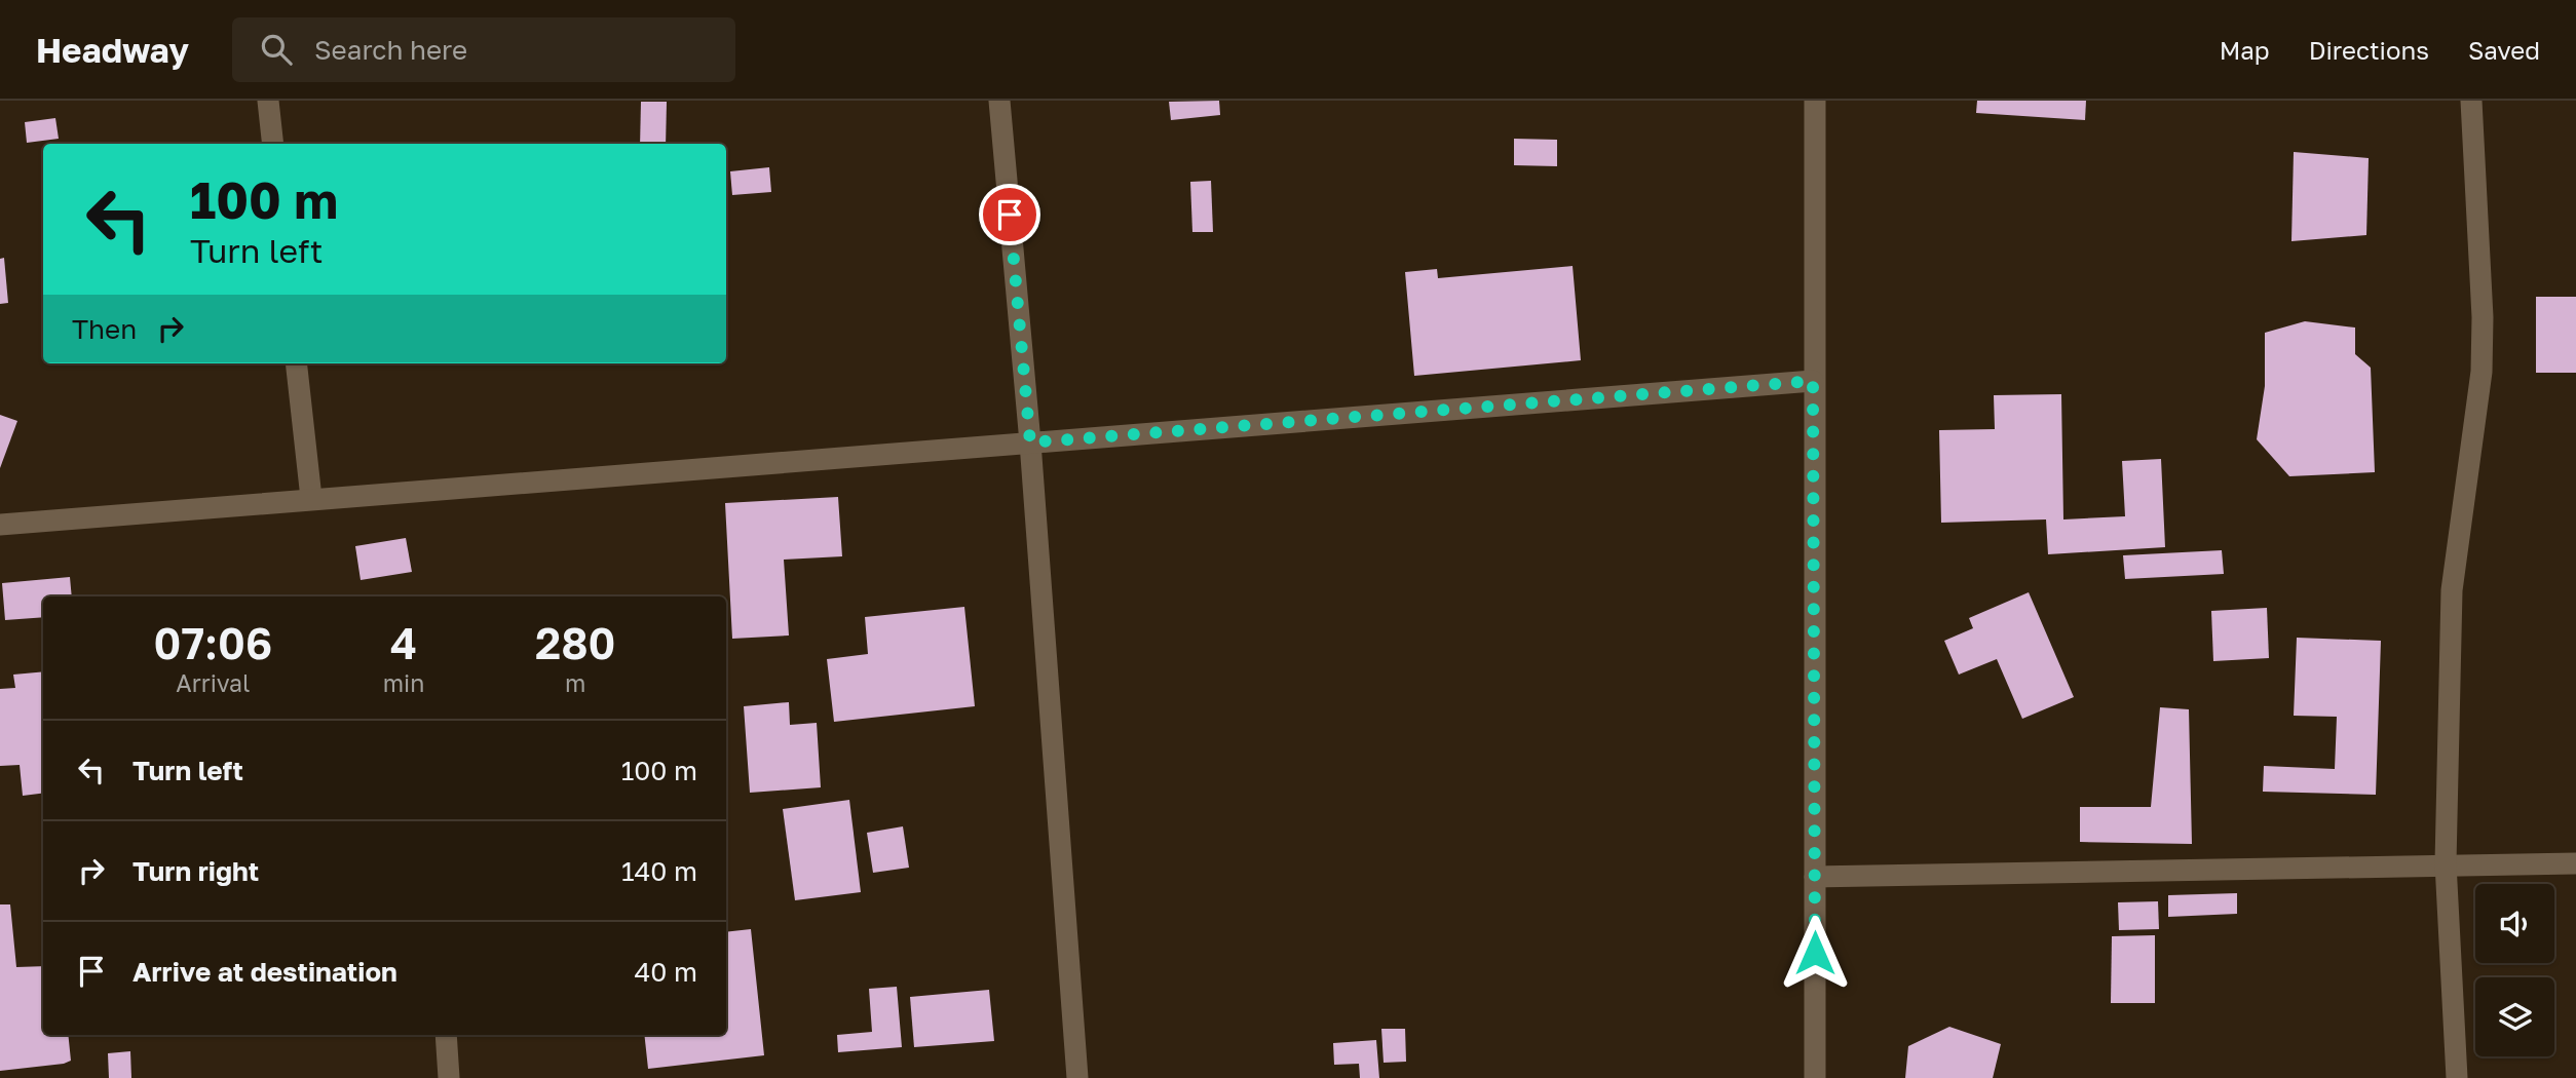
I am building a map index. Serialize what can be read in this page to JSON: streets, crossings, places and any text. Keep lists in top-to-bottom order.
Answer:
{
  "page": {
    "header": "Headway",
    "search": "Search here",
    "nav": ["Map", "Directions", "Saved"],
    "turn": ["100 m", "Turn left"],
    "then": "Then",
    "eta": [
      "07:06",
      "Arrival",
      "4",
      "min",
      "280",
      "m"
    ],
    "list": [
      {
        "name": "Turn left",
        "value": "100 m"
      },
      {
        "name": "Turn right",
        "value": "140 m"
      },
      {
        "name": "Arrive at destination",
        "value": "40 m"
      }
    ]
  }
}
